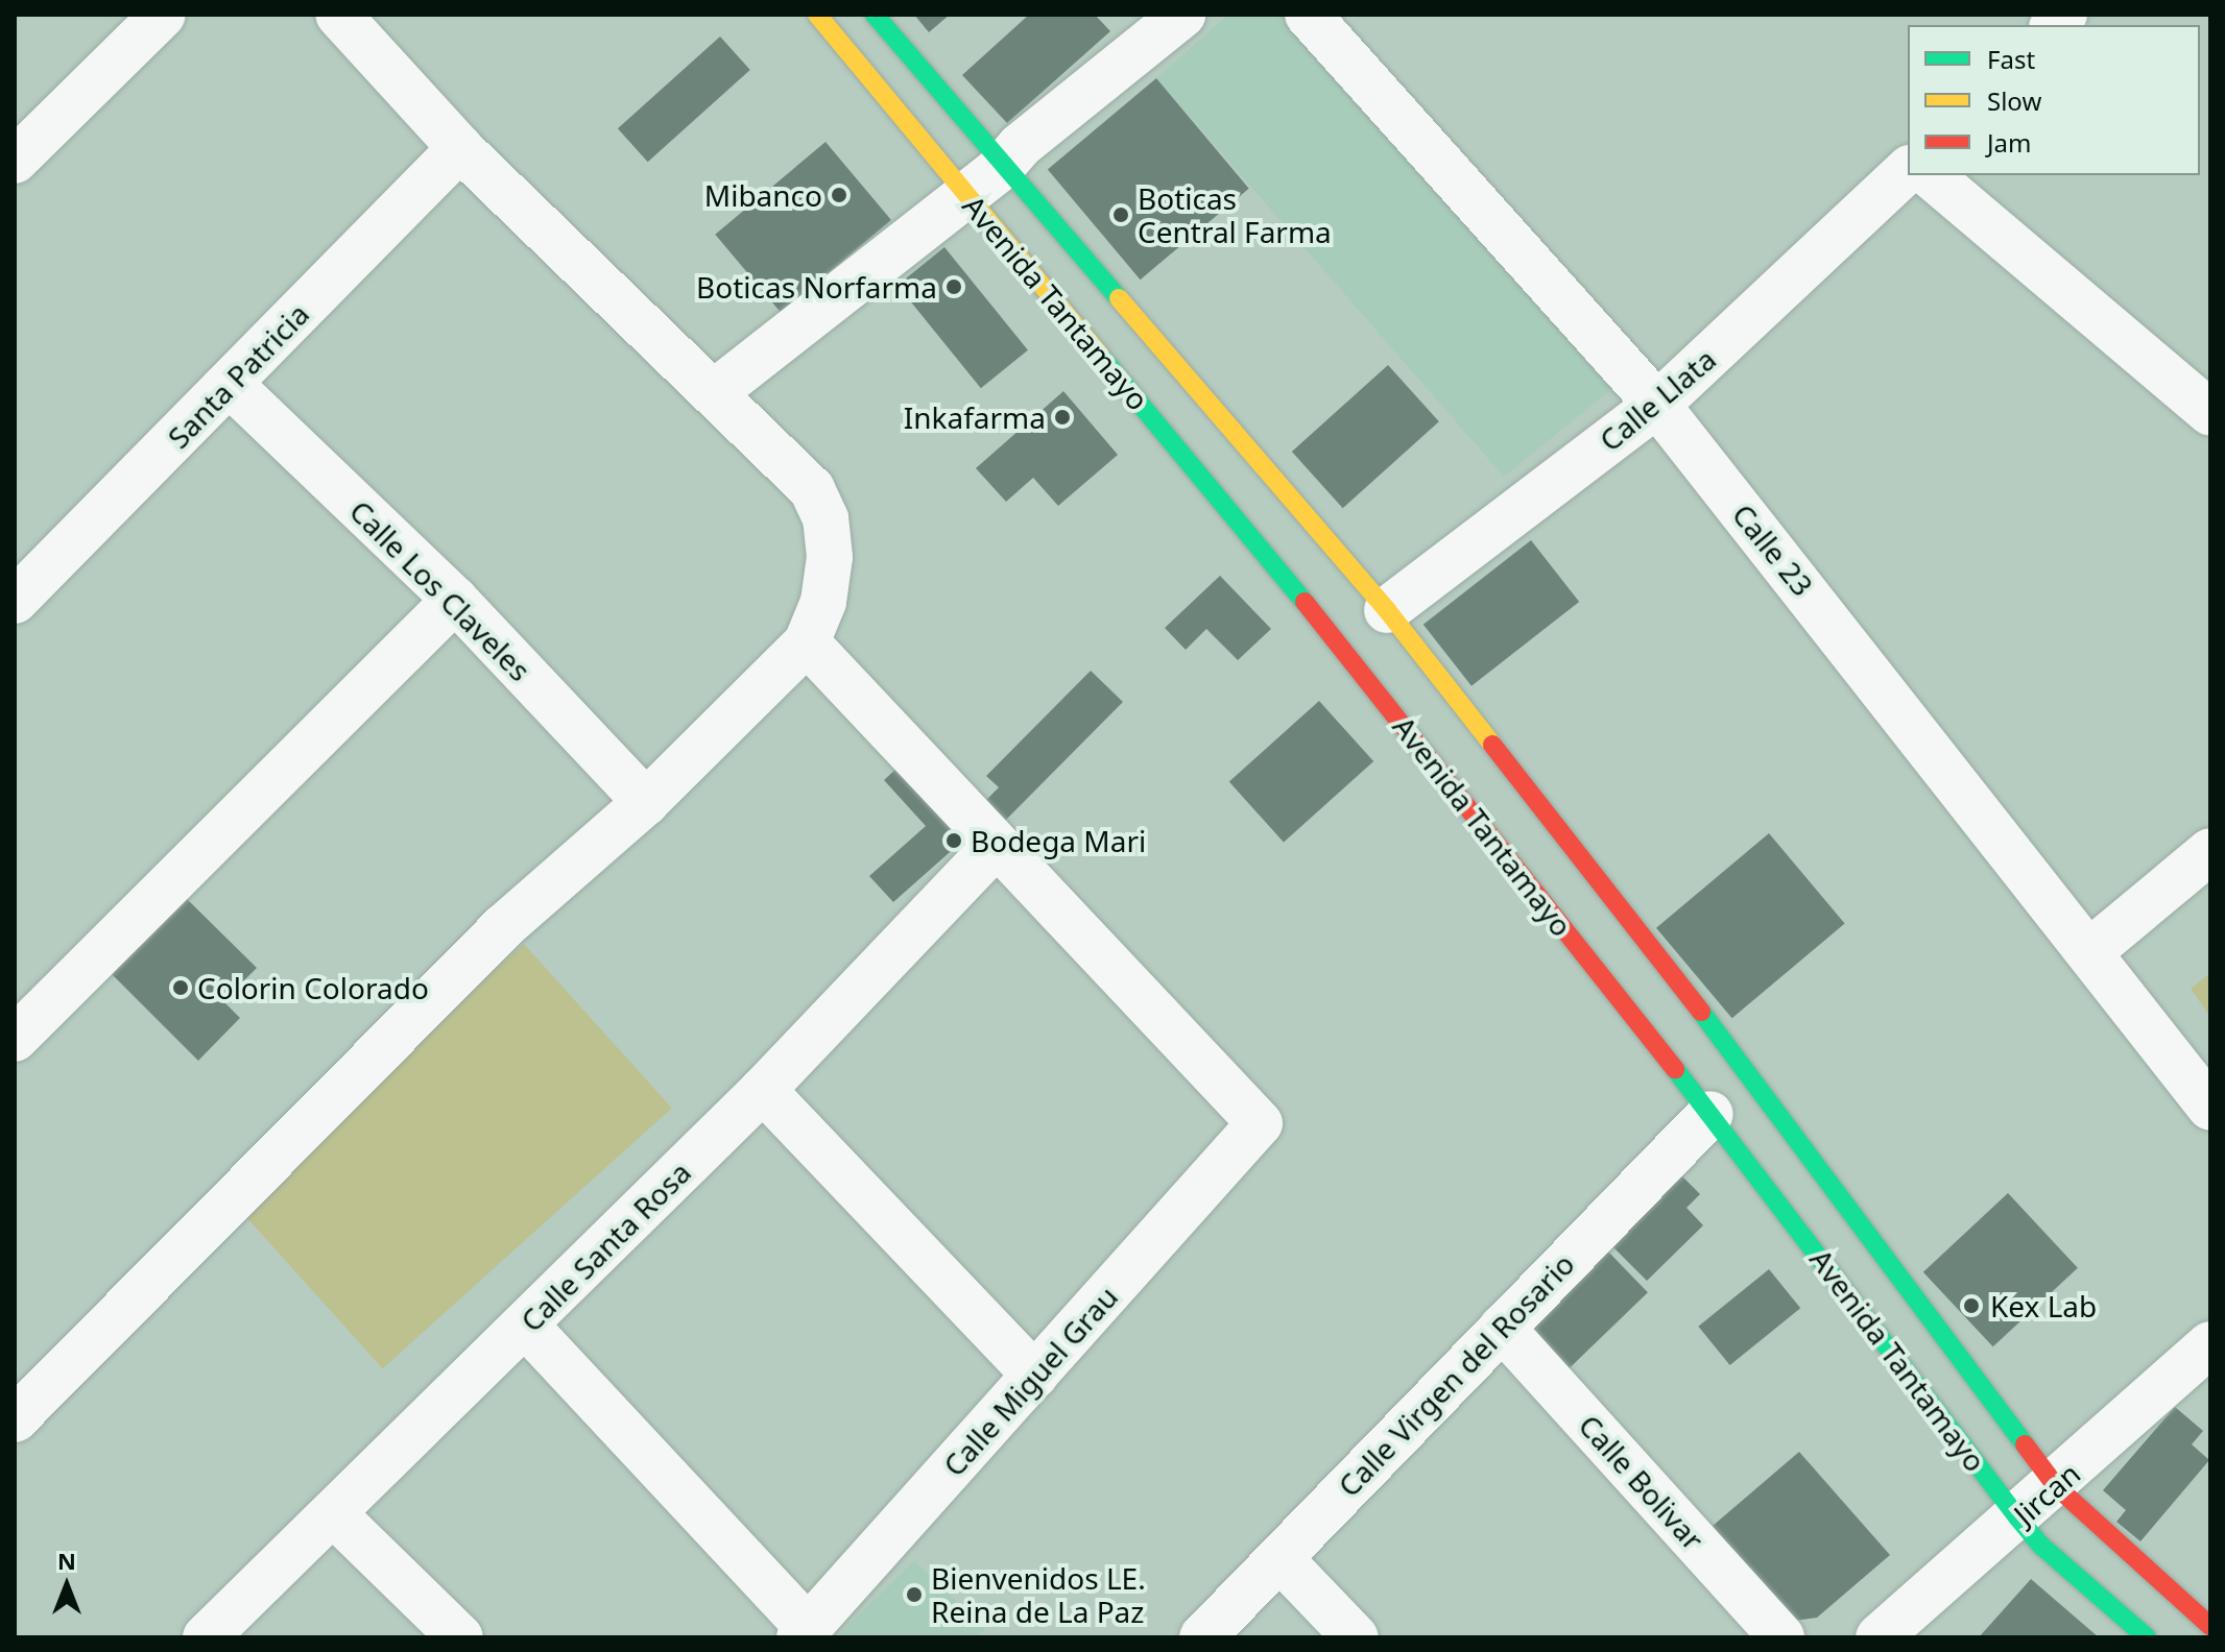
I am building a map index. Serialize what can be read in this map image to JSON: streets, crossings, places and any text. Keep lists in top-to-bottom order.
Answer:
{
  "streets": {
    "street": [
      "Avenida Tantamayo",
      "Santa Patricia",
      "Calle Llata",
      "Calle 23",
      "Calle Los Claveles",
      "Calle Santa Rosa",
      "Calle Virgen del Rosario",
      "Calle Miguel Grau",
      "Calle Bolivar",
      "Jircan"
    ]
  },
  "crossings": [
    ["Avenida Tantamayo", "Calle Llata"],
    ["Avenida Tantamayo", "Calle Virgen del Rosario"],
    ["Avenida Tantamayo", "Jircan"],
    ["Santa Patricia", "Calle Los Claveles"],
    ["Calle Llata", "Calle 23"],
    ["Calle Santa Rosa", "Calle Miguel Grau"],
    ["Calle Virgen del Rosario", "Calle Bolivar"]
  ],
  "places": [
    "Mibanco",
    "Boticas Central Farma",
    "Boticas Norfarma",
    "Inkafarma",
    "Bodega Mari",
    "Colorin Colorado",
    "Kex Lab",
    "Bienvenidos LE. Reina de La Paz"
  ],
  "legend": ["Fast", "Slow", "Jam"],
  "north": "top"
}
